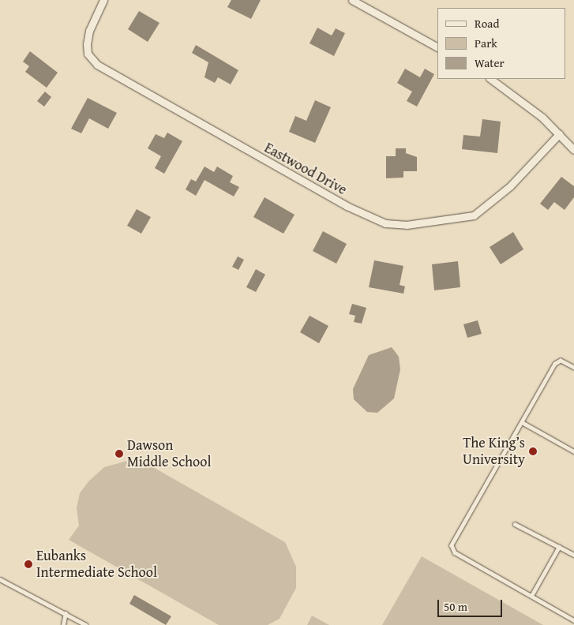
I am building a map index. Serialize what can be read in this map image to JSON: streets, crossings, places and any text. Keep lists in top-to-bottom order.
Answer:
{
  "streets": {
    "street": ["Eastwood Drive"]
  },
  "places": ["The King’s University", "Dawson Middle School", "Eubanks Intermediate School"],
  "legend": ["Road", "Park", "Water"],
  "scale_bar": "50 m"
}
